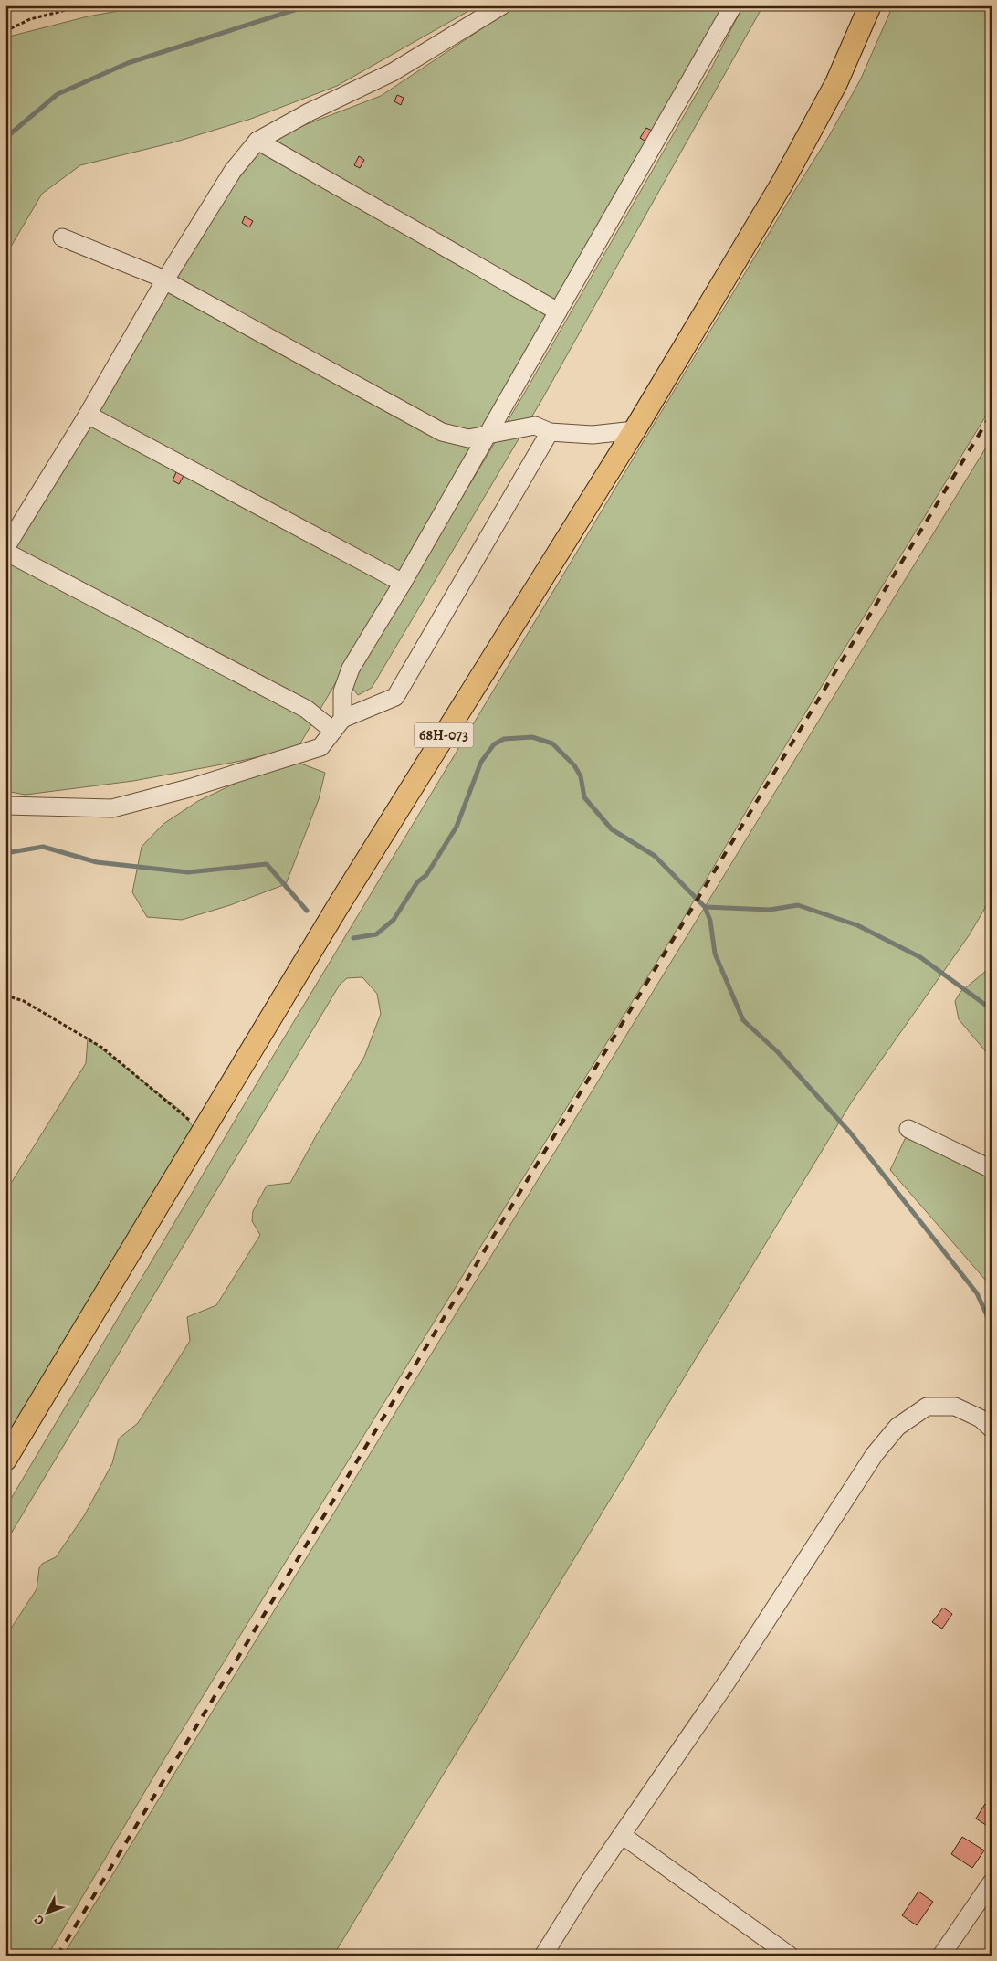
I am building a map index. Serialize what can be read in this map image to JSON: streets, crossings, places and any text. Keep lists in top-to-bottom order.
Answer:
{
  "streets": {
    "main road": ["68Н-073"]
  },
  "north": "bottom left"
}
